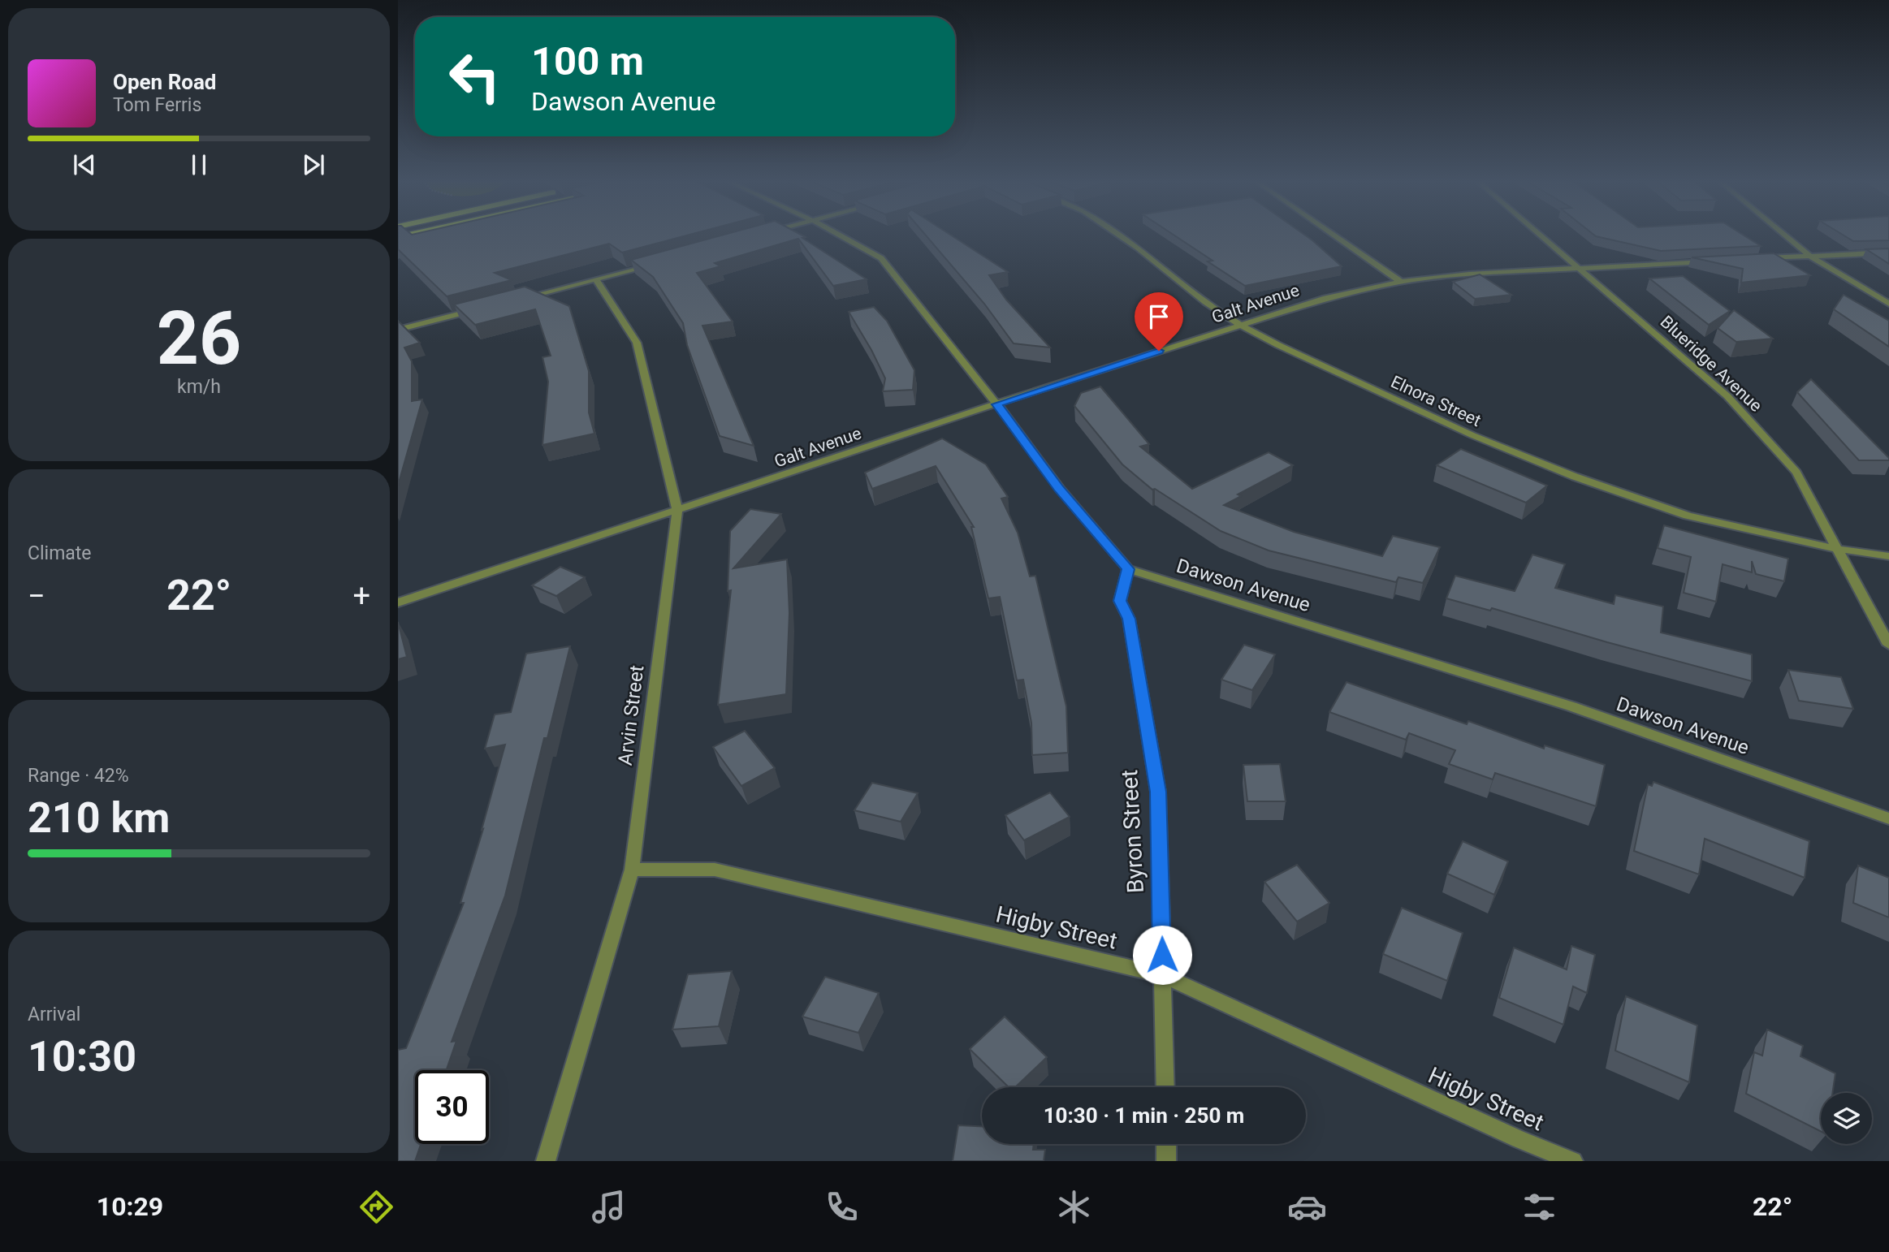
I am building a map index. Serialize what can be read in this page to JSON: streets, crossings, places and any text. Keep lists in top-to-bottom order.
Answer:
{
  "streets": {
    "street": [
      "Galt Avenue",
      "Blueridge Avenue",
      "Elnora Street",
      "Dawson Avenue",
      "Arvin Street",
      "Byron Street",
      "Higby Street"
    ]
  },
  "crossings": [
    ["Galt Avenue", "Blueridge Avenue"],
    ["Galt Avenue", "Elnora Street"],
    ["Galt Avenue", "Arvin Street"],
    ["Blueridge Avenue", "Elnora Street"],
    ["Dawson Avenue", "Byron Street"],
    ["Arvin Street", "Higby Street"],
    ["Byron Street", "Higby Street"]
  ],
  "page": {
    "turn": ["100 m", "Dawson Avenue"],
    "song": ["Open Road", "Tom Ferris"],
    "tile": [
      ["26", "km/h"],
      "Climate",
      ["Range · 42%", "210 km"],
      ["Arrival", "10:30"]
    ],
    "heat": ["−", "22°", "+"],
    "limit": "30",
    "trip": "10:30 · 1 min · 250 m",
    "tabs": ["10:29", "22°"]
  }
}
